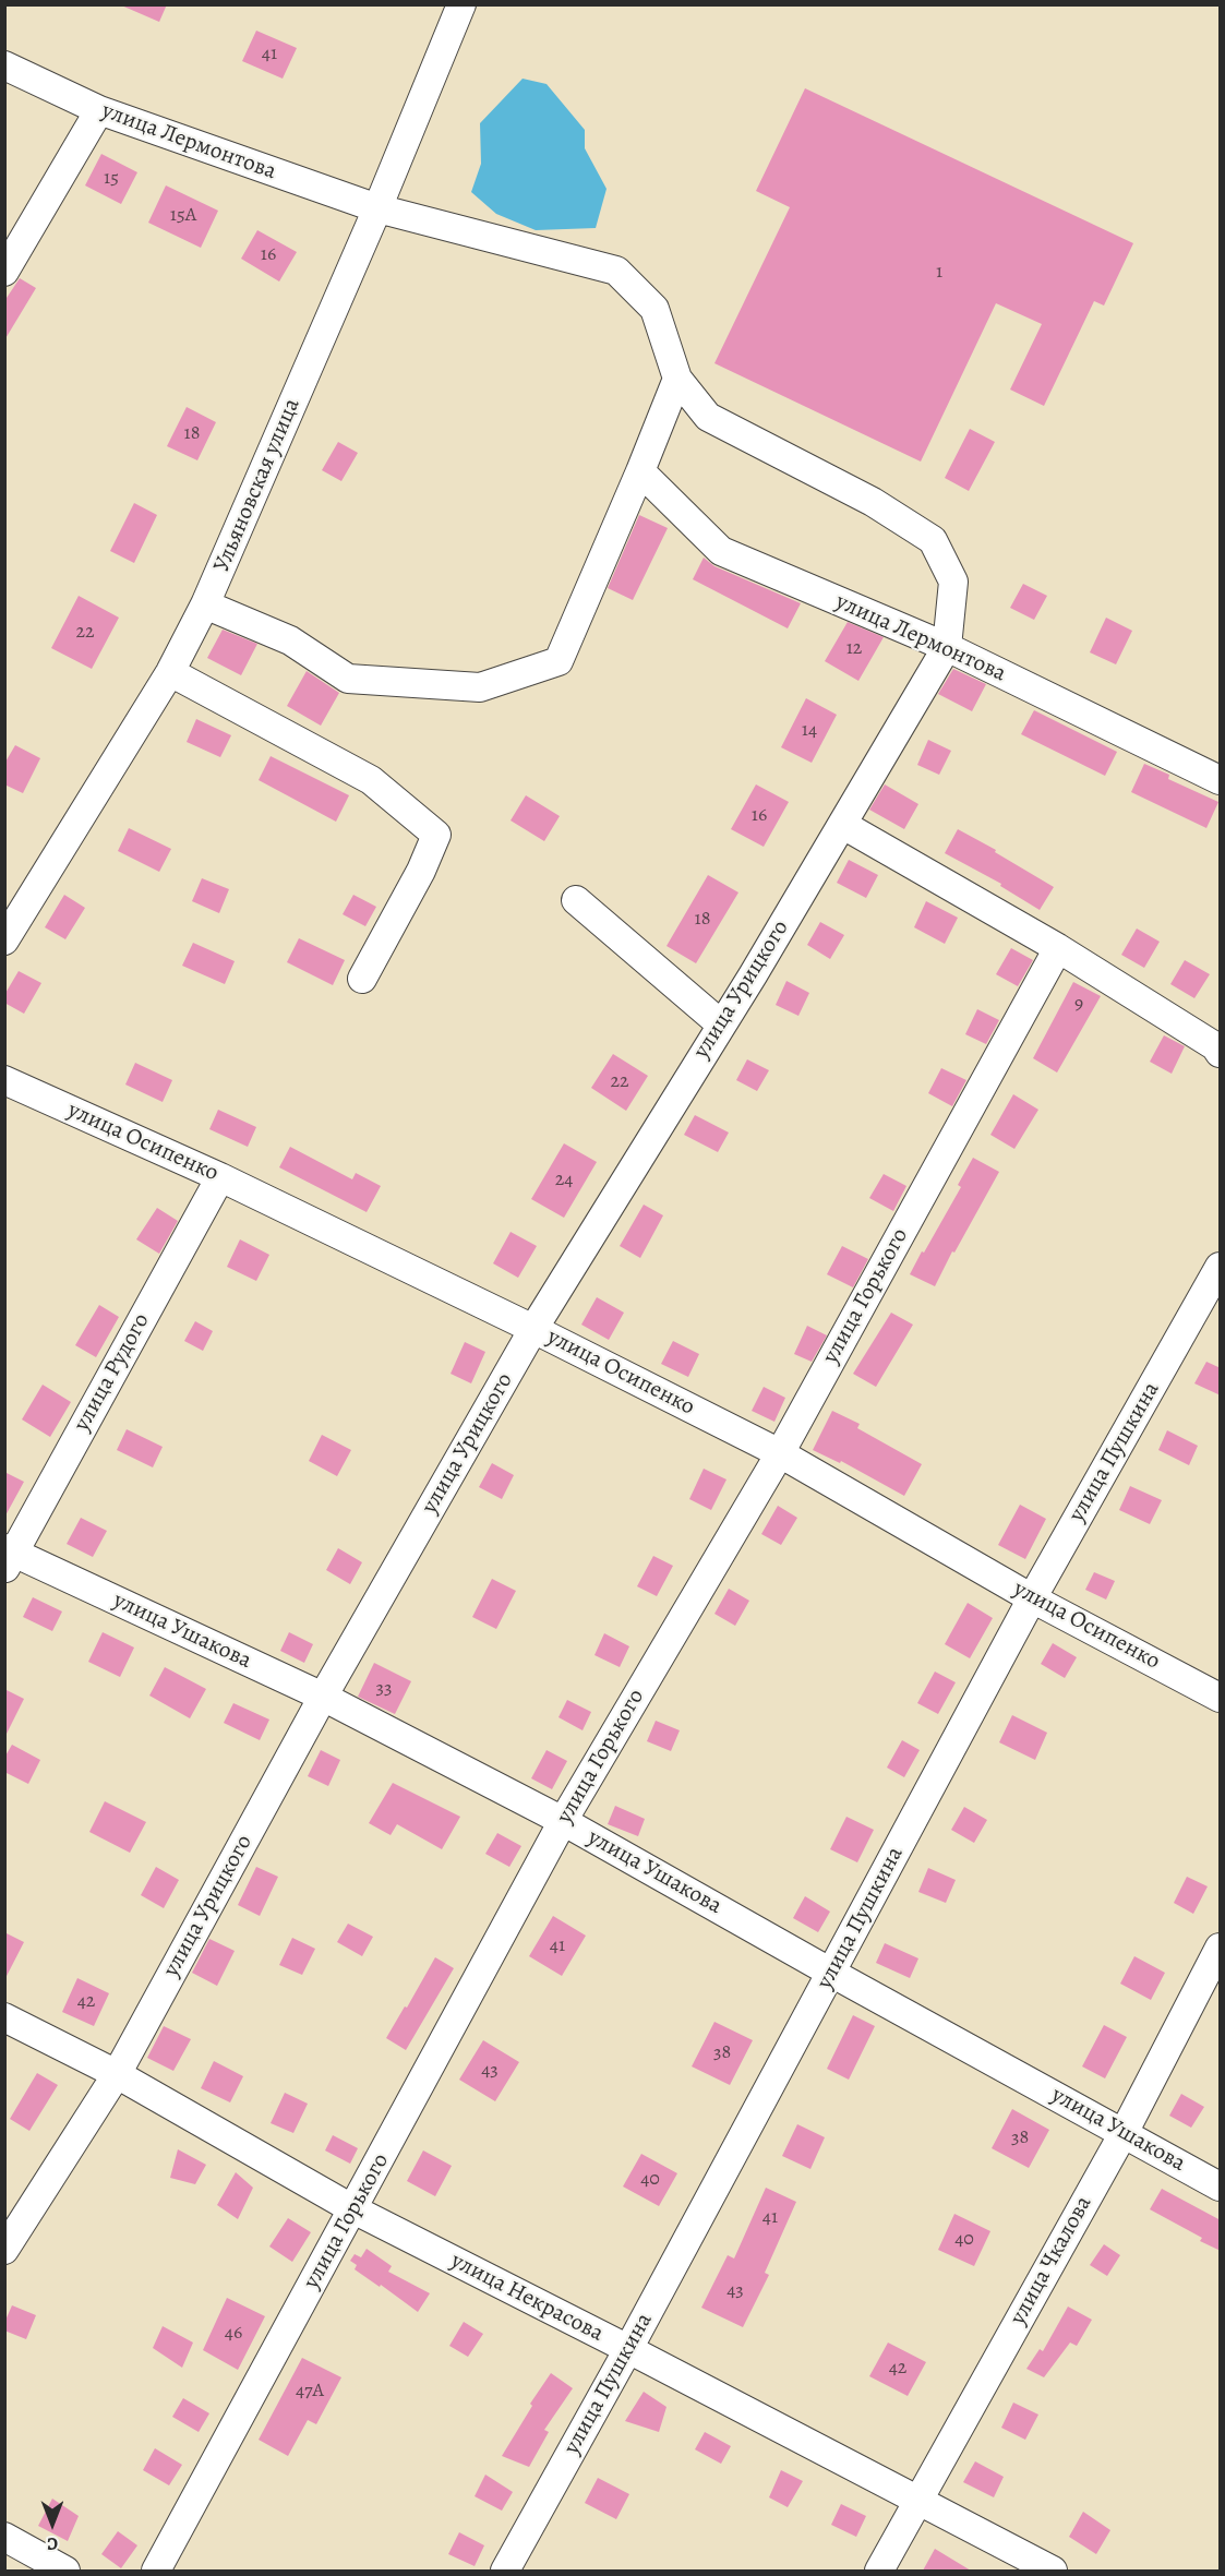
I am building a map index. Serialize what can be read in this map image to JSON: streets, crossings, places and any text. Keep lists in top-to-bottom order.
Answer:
{
  "streets": {
    "street": [
      "улица Лермонтова",
      "Ульяновская улица",
      "улица Урицкого",
      "улица Осипенко",
      "улица Горького",
      "улица Рудого",
      "улица Пушкина",
      "улица Ушакова",
      "улица Чкалова",
      "улица Некрасова"
    ]
  },
  "crossings": [
    ["улица Лермонтова", "Ульяновская улица"],
    ["улица Лермонтова", "улица Урицкого"],
    ["улица Урицкого", "улица Осипенко"],
    ["улица Урицкого", "улица Ушакова"],
    ["улица Урицкого", "улица Некрасова"],
    ["улица Осипенко", "улица Горького"],
    ["улица Осипенко", "улица Рудого"],
    ["улица Осипенко", "улица Пушкина"],
    ["улица Горького", "улица Ушакова"],
    ["улица Горького", "улица Некрасова"],
    ["улица Рудого", "улица Ушакова"],
    ["улица Пушкина", "улица Ушакова"],
    ["улица Пушкина", "улица Некрасова"],
    ["улица Ушакова", "улица Чкалова"],
    ["улица Чкалова", "улица Некрасова"]
  ],
  "house_numbers": [
    "41",
    "15",
    "15А",
    "16",
    "1",
    "18",
    "22",
    "12",
    "14",
    "16",
    "18",
    "9",
    "22",
    "24",
    "33",
    "41",
    "42",
    "38",
    "43",
    "38",
    "40",
    "41",
    "40",
    "43",
    "46",
    "42",
    "47А"
  ],
  "north": "bottom"
}
